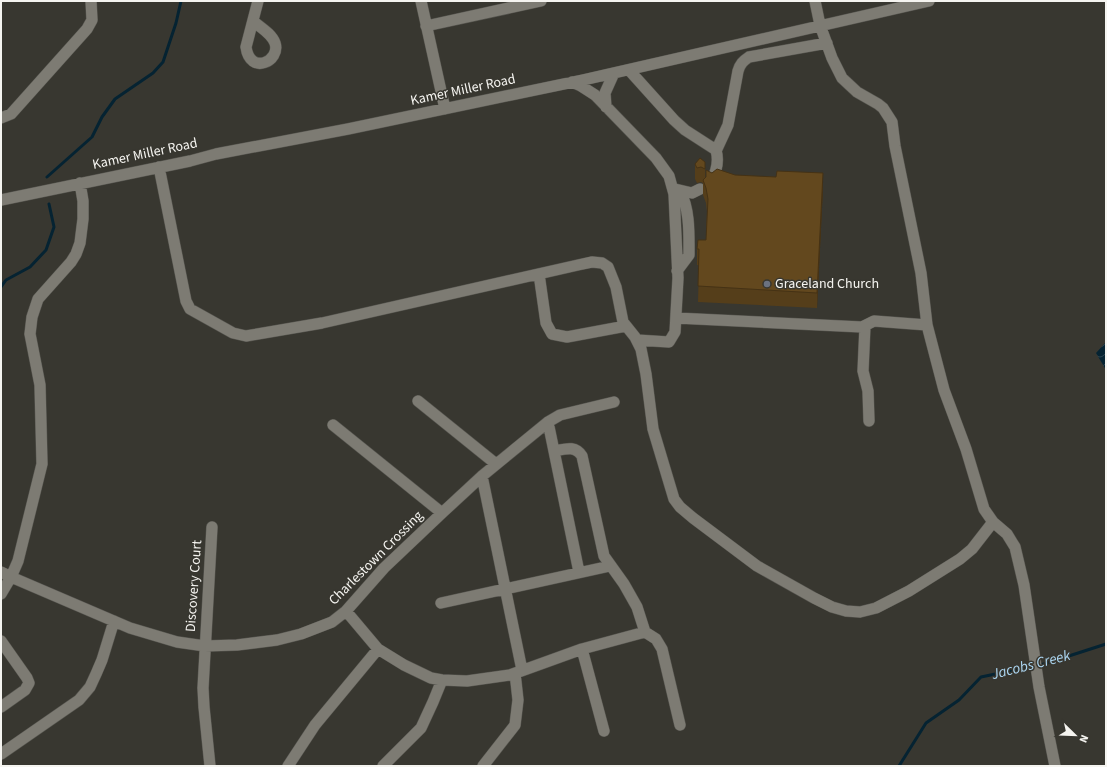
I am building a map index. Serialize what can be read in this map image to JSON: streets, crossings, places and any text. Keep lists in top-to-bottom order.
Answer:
{
  "streets": {
    "street": ["Kamer Miller Road", "Charlestown Crossing", "Discovery Court"]
  },
  "crossings": [
    ["Charlestown Crossing", "Discovery Court"]
  ],
  "water": ["Jacobs Creek"],
  "places": ["Graceland Church"],
  "north": "bottom right"
}
